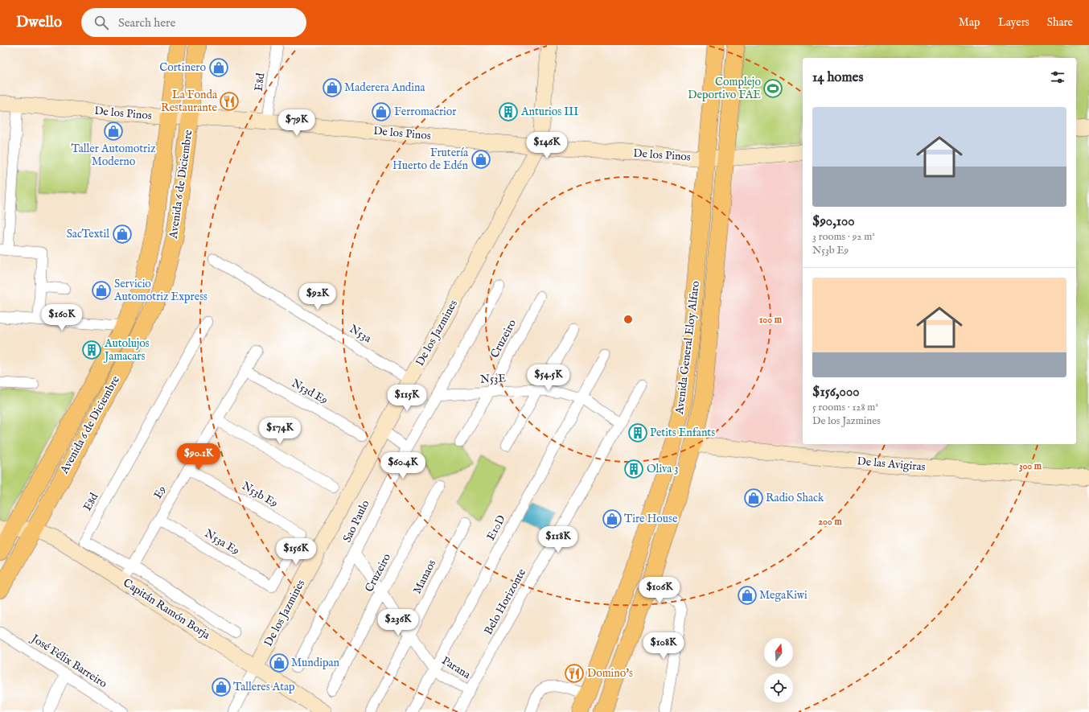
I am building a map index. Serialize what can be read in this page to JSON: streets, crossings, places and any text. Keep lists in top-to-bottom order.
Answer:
{
  "streets": {
    "main road": ["Avenida 6 de Diciembre", "Avenida General Eloy Alfaro"],
    "street": [
      "E8d",
      "De los Pinos",
      "De los Jazmines",
      "N53a",
      "Cruzeiro",
      "N53E",
      "N53d E9",
      "De las Avigiras",
      "E9",
      "N53b E9",
      "Sao Paulo",
      "E10D",
      "N53a E9",
      "Manaos",
      "Belo Horizonte",
      "Capitán Ramón Borja",
      "José Félix Barreiro",
      "Parana"
    ]
  },
  "crossings": [
    ["E8d", "De los Pinos"],
    ["E8d", "E9"],
    ["De los Pinos", "Avenida 6 de Diciembre"],
    ["De los Pinos", "De los Jazmines"],
    ["De los Pinos", "Avenida General Eloy Alfaro"],
    ["Avenida 6 de Diciembre", "Capitán Ramón Borja"],
    ["De los Jazmines", "N53a"],
    ["De los Jazmines", "Capitán Ramón Borja"],
    ["Cruzeiro", "N53E"],
    ["Cruzeiro", "Parana"],
    ["Avenida General Eloy Alfaro", "De las Avigiras"],
    ["N53E", "Sao Paulo"],
    ["N53E", "E10D"],
    ["N53E", "Belo Horizonte"],
    ["N53d E9", "E9"],
    ["E9", "N53b E9"],
    ["E9", "N53a E9"],
    ["E9", "Capitán Ramón Borja"],
    ["N53b E9", "N53a E9"],
    ["Sao Paulo", "Parana"],
    ["E10D", "Parana"],
    ["Manaos", "Parana"],
    ["Belo Horizonte", "Parana"]
  ],
  "places": {
    "shop": [
      "Cortinero",
      "Maderera Andina",
      "Ferromacrior",
      "Taller Automotriz Moderno",
      "Frutería Huerto de Edén",
      "SacTextil",
      "Servicio Automotriz Express",
      "Radio Shack",
      "Tire House",
      "MegaKiwi",
      "Mundipan",
      "Talleres Atap"
    ],
    "sports": ["Complejo Deportivo FAE"],
    "restaurant": ["La Fonda Restaurante", "Domino's"],
    "building": [
      "Anturios III",
      "Autolujos Jamacars",
      "Petits Enfants",
      "Oliva 3"
    ]
  },
  "north": "top",
  "page": {
    "header": "Dwello",
    "search": "Search here",
    "nav": ["Map", "Layers", "Share"],
    "heading": "14 homes",
    "list": [
      {
        "name": "$90,100",
        "note": "3 rooms · 92 m² · N53b E9"
      },
      {
        "name": "$156,000",
        "note": "5 rooms · 128 m² · De los Jazmines"
      }
    ],
    "price": [
      "$79K",
      "$146K",
      "$92K",
      "$160K",
      "$54.5K",
      "$115K",
      "$174K",
      "$90.1K",
      "$60.4K",
      "$118K",
      "$156K",
      "$106K",
      "$236K",
      "$108K"
    ]
  },
  "rings": ["100 m", "300 m", "200 m"]
}
